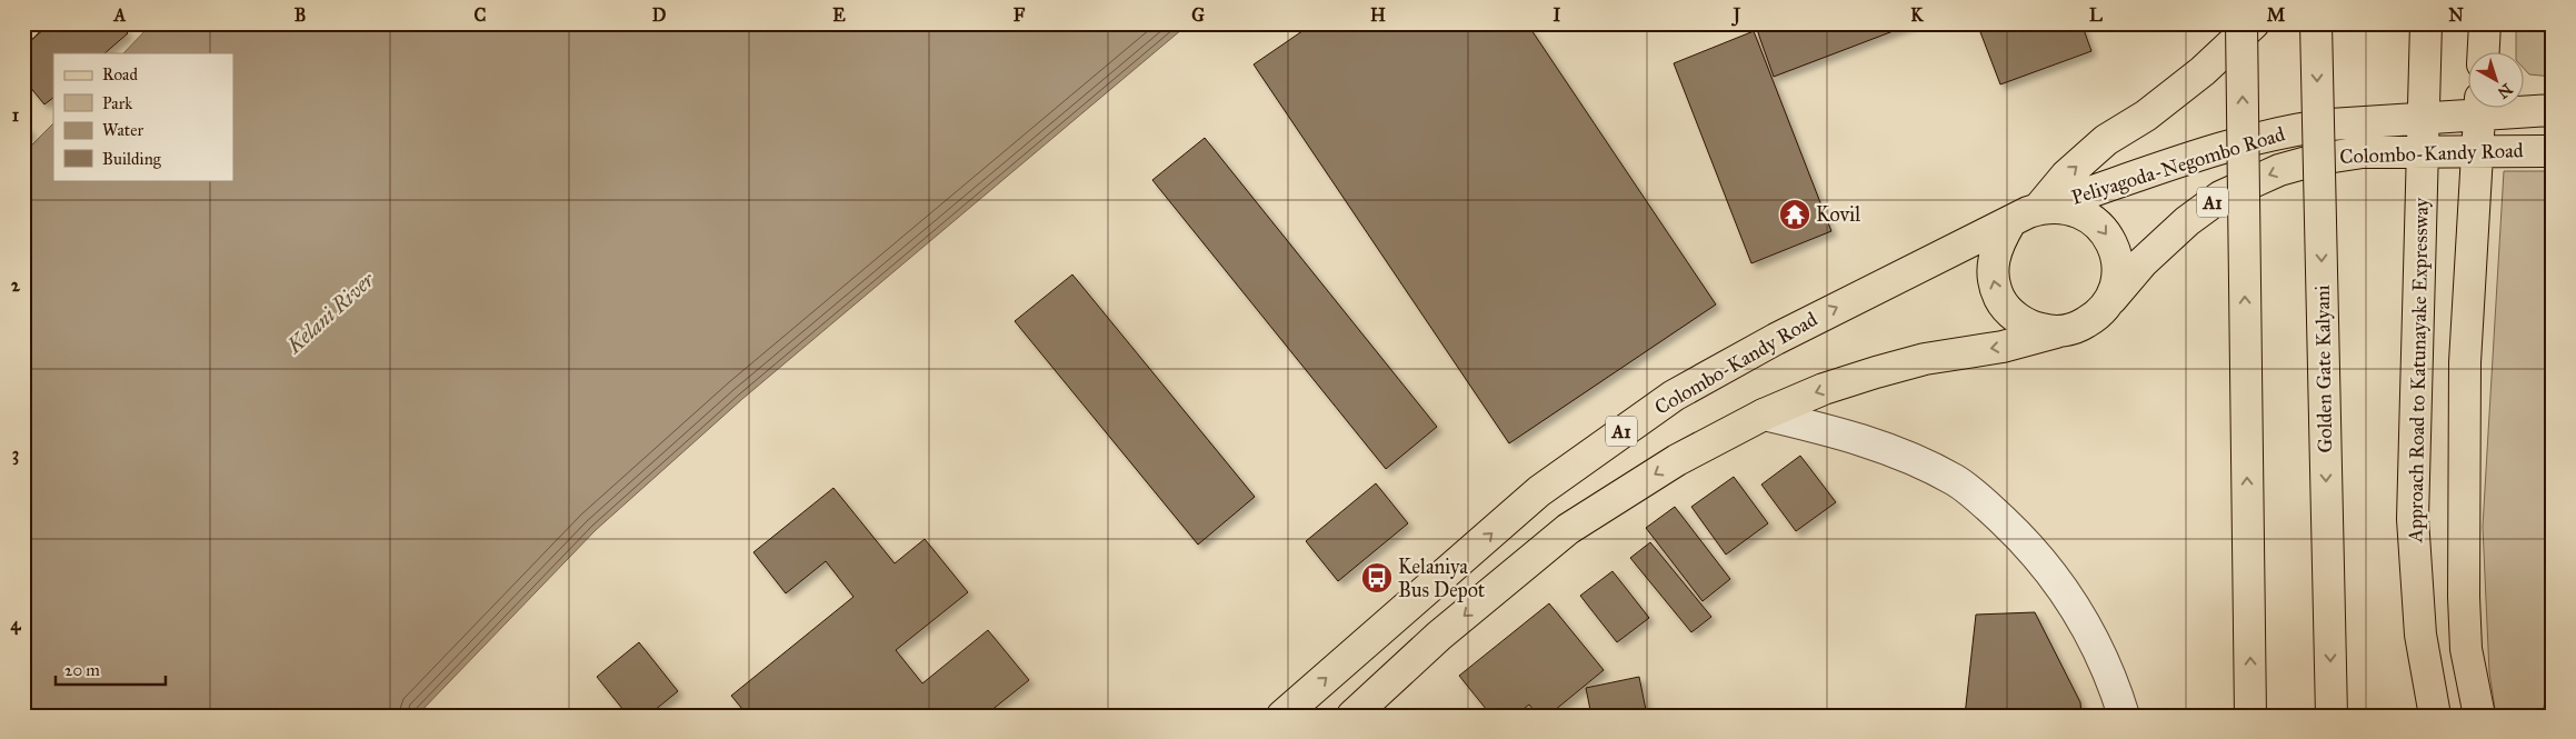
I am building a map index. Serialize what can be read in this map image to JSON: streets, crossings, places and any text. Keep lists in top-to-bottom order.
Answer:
{
  "streets": {
    "highway": [
      "Colombo-Kandy Road",
      "Peliyagoda-Negombo Road",
      "A1",
      "Golden Gate Kalyani",
      "Approach Road to Katunayake Expressway"
    ]
  },
  "crossings": [
    ["Colombo-Kandy Road", "Peliyagoda-Negombo Road"]
  ],
  "water": ["Kelani River"],
  "places": {
    "temple": ["Kovil"],
    "bus stop": ["Kelaniya Bus Depot"]
  },
  "legend": [
    "Road",
    "Park",
    "Water",
    "Building"
  ],
  "scale_bar": "20 m",
  "north": "bottom right",
  "grid": {
    "columns": [
      "A",
      "B",
      "C",
      "D",
      "E",
      "F",
      "G",
      "H",
      "I",
      "J",
      "K",
      "L",
      "M",
      "N"
    ],
    "rows": [
      "1",
      "2",
      "3",
      "4"
    ]
  }
}
